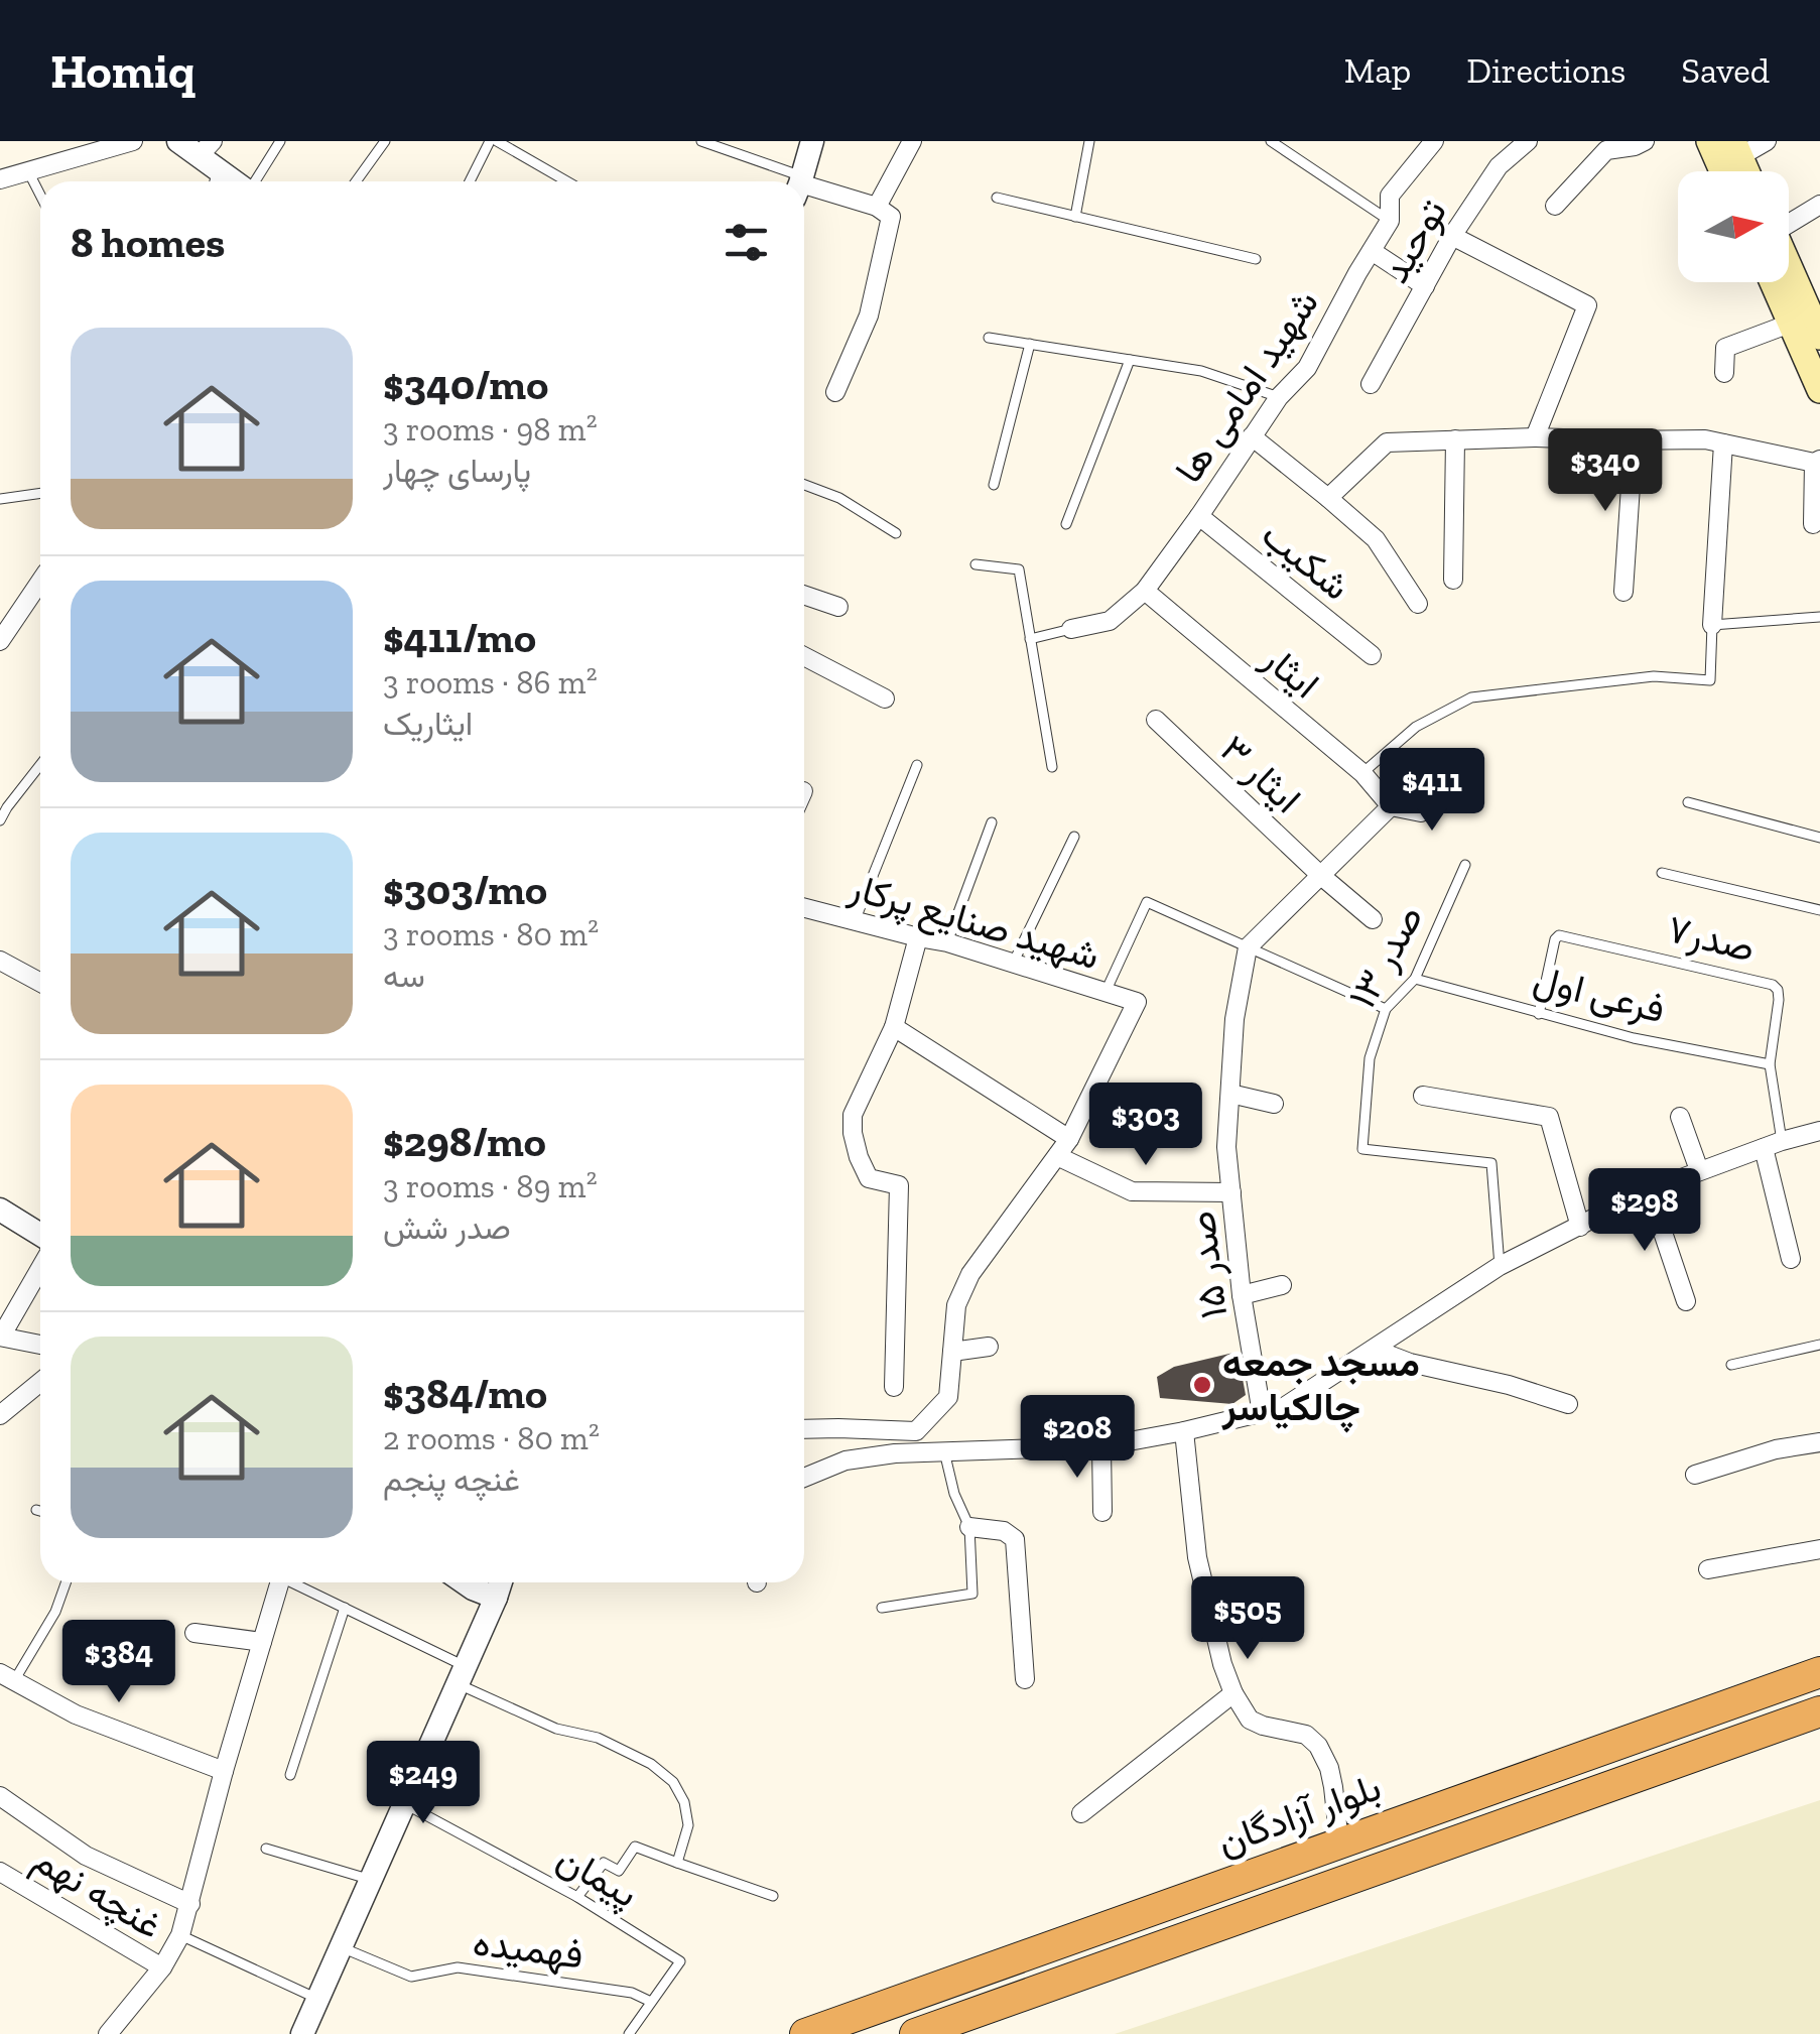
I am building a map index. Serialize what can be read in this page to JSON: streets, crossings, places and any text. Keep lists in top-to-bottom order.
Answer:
{
  "streets": {
    "highway": ["بلوار آزادگان"],
    "street": [
      "توحید",
      "شهید امامی ها",
      "شکیب",
      "ایثار",
      "ایثار ۳",
      "شهید صنایع پرکار",
      "صدر ۱۵",
      "غنچه نهم"
    ],
    "lane": [
      "صدر۷",
      "صدر ۱۳",
      "فرعی اول",
      "پیمان",
      "فهمیده"
    ]
  },
  "crossings": [
    ["شهید امامی ها", "شکیب"],
    ["شهید امامی ها", "ایثار"],
    ["صدر۷", "فرعی اول"],
    ["صدر ۱۳", "فرعی اول"],
    ["پیمان", "فهمیده"]
  ],
  "places": ["مسجد جمعه چالکیاسر"],
  "north": "right",
  "page": {
    "header": "Homiq",
    "nav": ["Map", "Directions", "Saved"],
    "heading": "8 homes",
    "list": [
      {
        "name": "$340/mo",
        "note": "3 rooms · 98 m² · پارسای چهار"
      },
      {
        "name": "$411/mo",
        "note": "3 rooms · 86 m² · ایثاریک"
      },
      {
        "name": "$303/mo",
        "note": "3 rooms · 80 m² · سه"
      },
      {
        "name": "$298/mo",
        "note": "3 rooms · 89 m² · صدر شش"
      },
      {
        "name": "$384/mo",
        "note": "2 rooms · 80 m² · غنچه پنجم"
      }
    ],
    "price": [
      "$340",
      "$411",
      "$303",
      "$298",
      "$208",
      "$505",
      "$384",
      "$249"
    ]
  }
}
